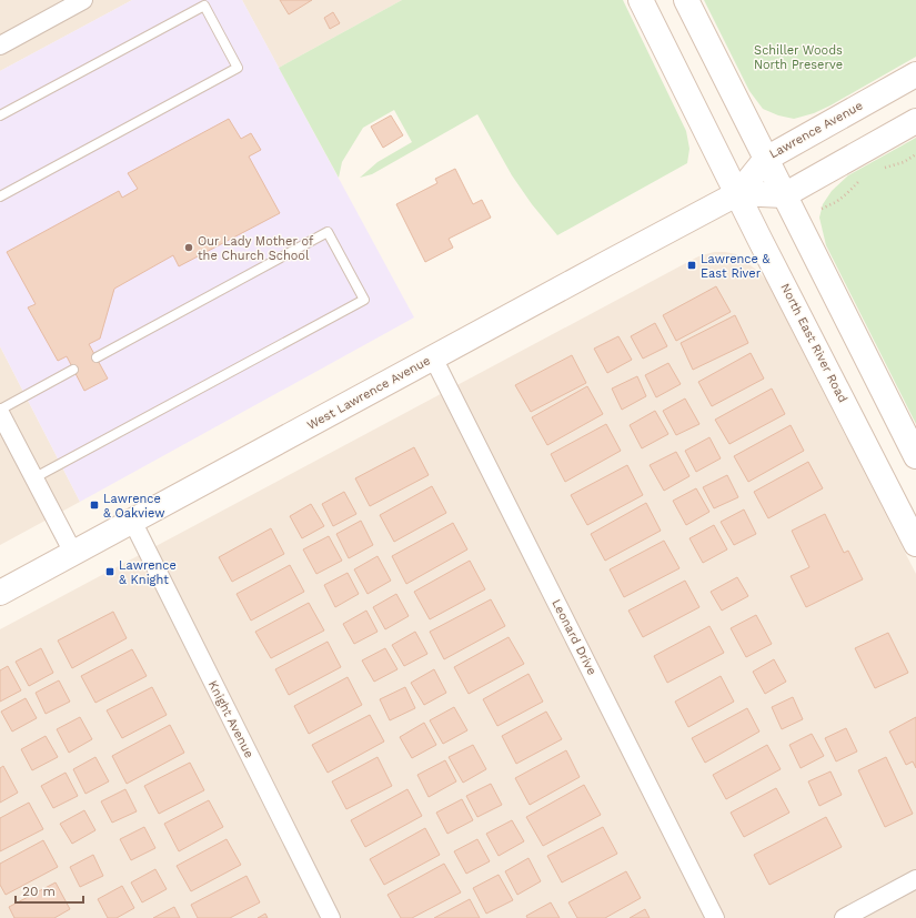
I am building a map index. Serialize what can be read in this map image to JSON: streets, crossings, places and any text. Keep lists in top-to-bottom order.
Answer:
{
  "streets": {
    "main road": ["Lawrence Avenue", "North East River Road", "West Lawrence Avenue"],
    "street": ["Leonard Drive", "Knight Avenue"]
  },
  "crossings": [
    ["Lawrence Avenue", "North East River Road"],
    ["Lawrence Avenue", "West Lawrence Avenue"],
    ["North East River Road", "West Lawrence Avenue"],
    ["West Lawrence Avenue", "Leonard Drive"],
    ["West Lawrence Avenue", "Knight Avenue"]
  ],
  "parks": ["Schiller Woods North Preserve"],
  "places": {
    "other": ["Our Lady Mother of the Church School"],
    "transit": ["Lawrence & East River", "Lawrence & Oakview", "Lawrence & Knight"]
  },
  "scale_bar": "20 m"
}
